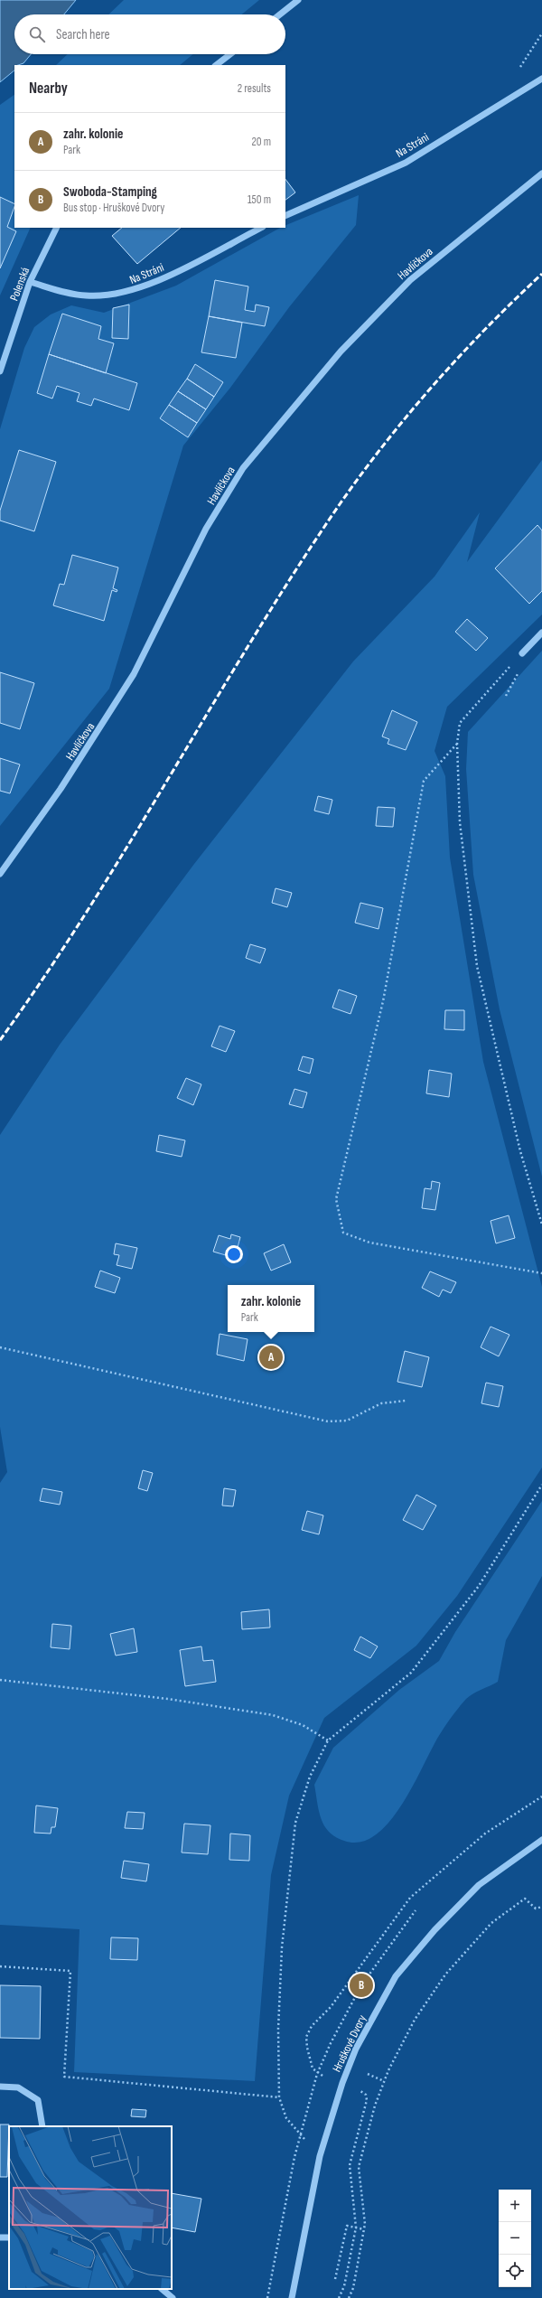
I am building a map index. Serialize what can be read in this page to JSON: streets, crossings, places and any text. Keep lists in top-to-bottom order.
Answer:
{
  "streets": {
    "street": [
      "Na Stráni",
      "Havlíčkova",
      "Polenská",
      "Hruškové Dvory"
    ]
  },
  "crossings": [
    ["Na Stráni", "Polenská"]
  ],
  "page": {
    "search": "Search here",
    "heading": ["Nearby", "2 results"],
    "list": [
      {
        "mark": "A",
        "name": "zahr. kolonie",
        "note": "Park",
        "value": "20 m"
      },
      {
        "mark": "B",
        "name": "Swoboda-Stamping",
        "note": "Bus stop · Hruškové Dvory",
        "value": "150 m"
      }
    ],
    "popup": ["zahr. kolonie", "Park"],
    "pins": ["A", "B"],
    "map_buttons": ["+", "−"]
  }
}
